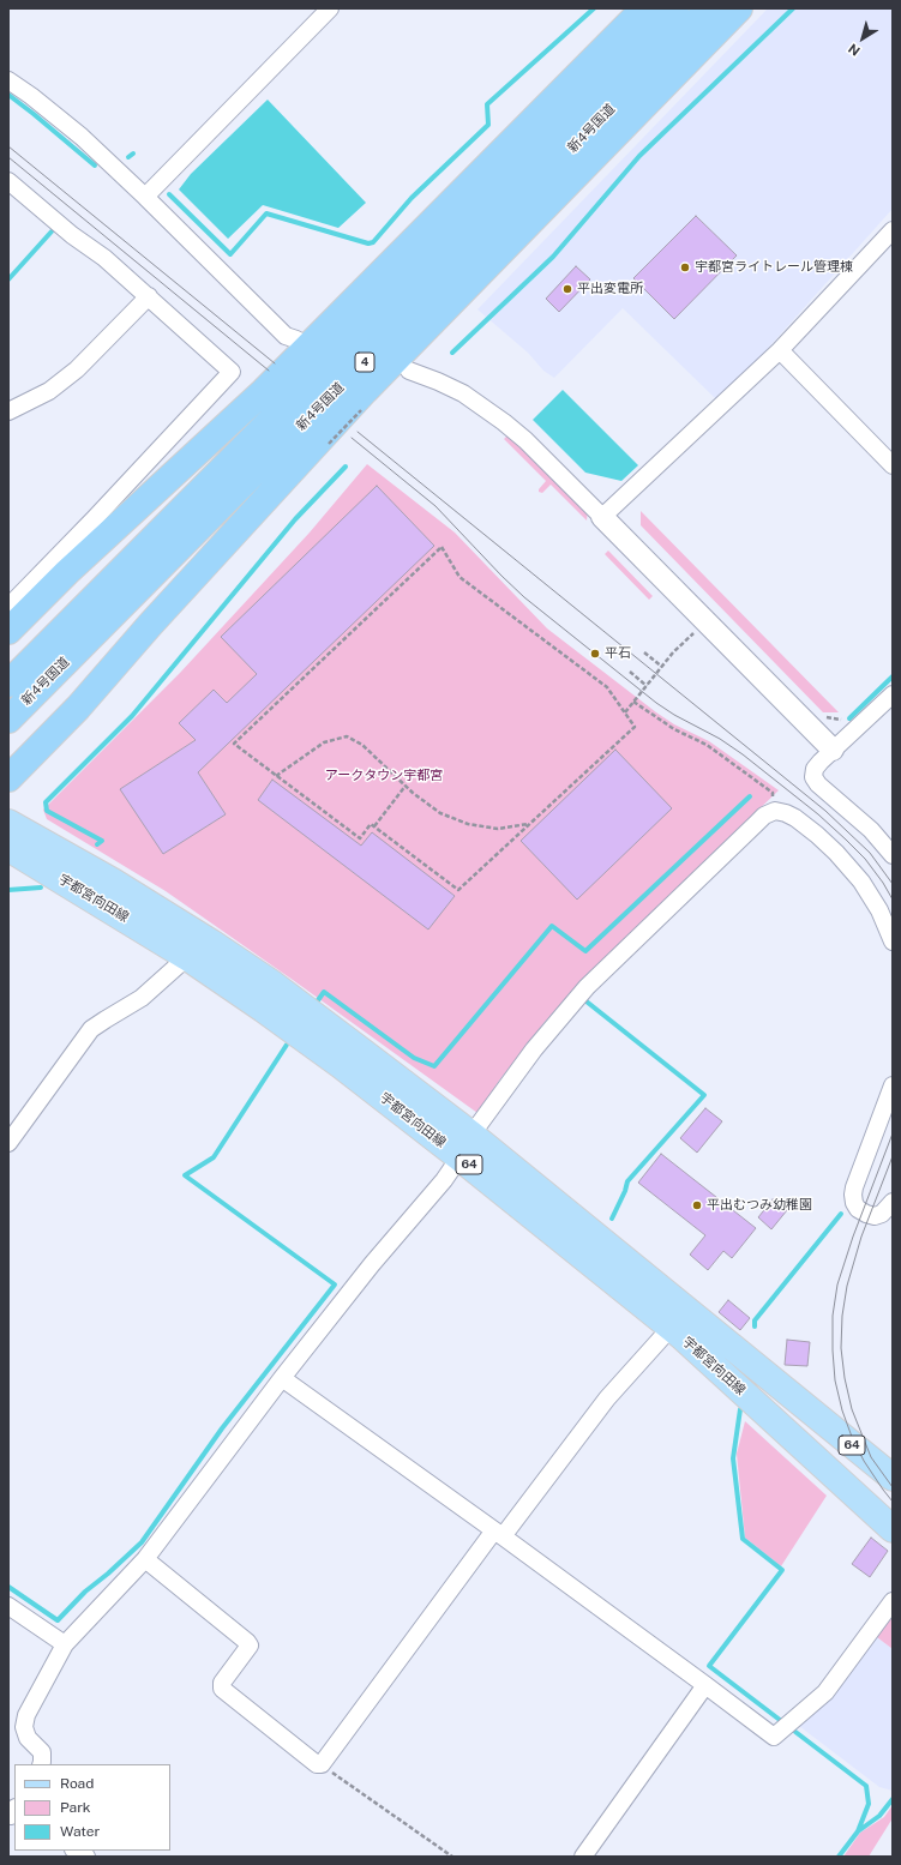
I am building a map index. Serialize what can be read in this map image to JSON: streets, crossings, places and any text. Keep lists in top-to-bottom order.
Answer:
{
  "streets": {
    "highway": ["新4号国道", "4"],
    "main road": ["宇都宮向田線", "64"]
  },
  "parks": ["アークタウン宇都宮"],
  "places": [
    "宇都宮ライトレール管理棟",
    "平出変電所",
    "平石",
    "平出むつみ幼稚園"
  ],
  "legend": ["Road", "Park", "Water"],
  "north": "bottom left"
}
